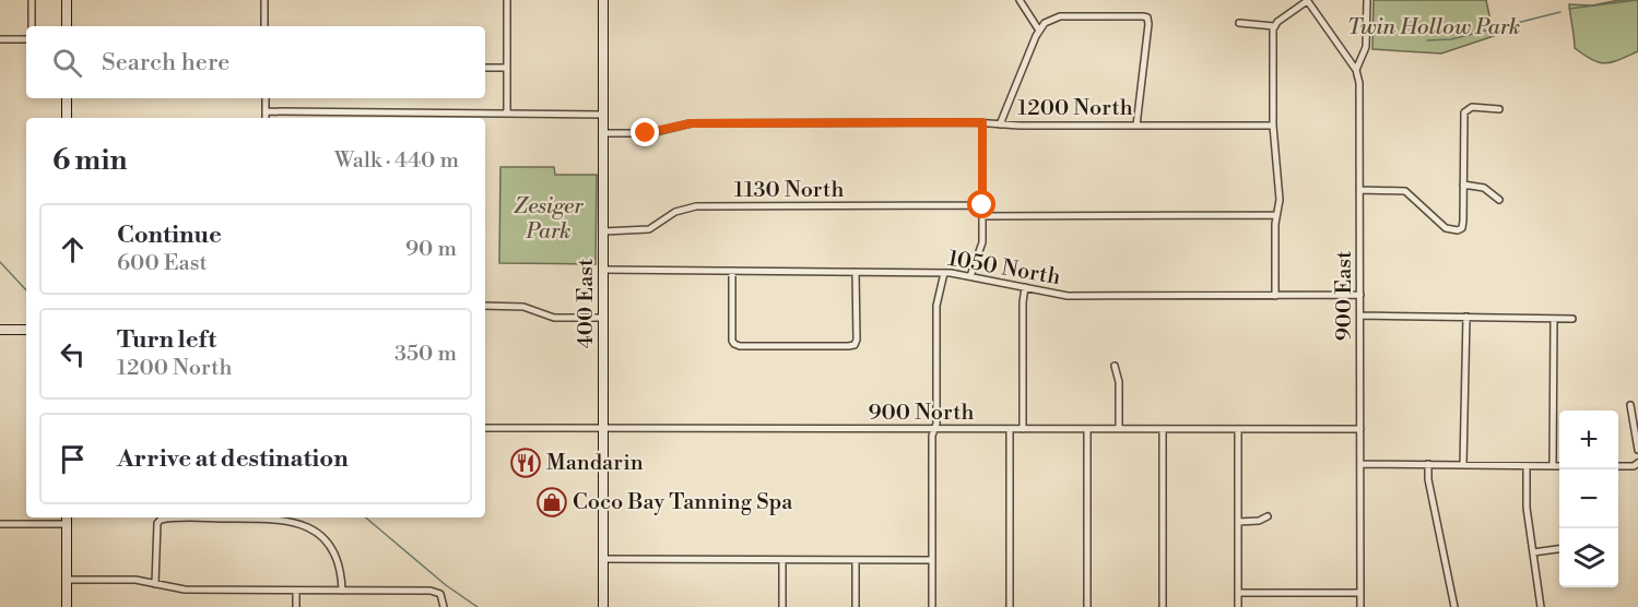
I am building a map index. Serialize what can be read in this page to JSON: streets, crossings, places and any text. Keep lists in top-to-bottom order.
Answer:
{
  "streets": {
    "main road": ["400 East"],
    "street": [
      "1200 North",
      "1130 North",
      "1050 North",
      "900 East",
      "900 North"
    ]
  },
  "crossings": [
    ["1200 North", "400 East"],
    ["1130 North", "400 East"],
    ["1050 North", "900 East"],
    ["1050 North", "400 East"],
    ["900 East", "900 North"],
    ["400 East", "900 North"]
  ],
  "parks": ["Twin Hollow Park", "Zesiger Park"],
  "places": {
    "restaurant": ["Mandarin"],
    "shop": ["Coco Bay Tanning Spa"]
  },
  "page": {
    "search": "Search here",
    "heading": ["6 min", "Walk · 440 m"],
    "list": [
      ["Continue", "600 East", "90 m"],
      ["Turn left", "1200 North", "350 m"],
      "Arrive at destination"
    ],
    "map_buttons": ["+", "−"]
  }
}
